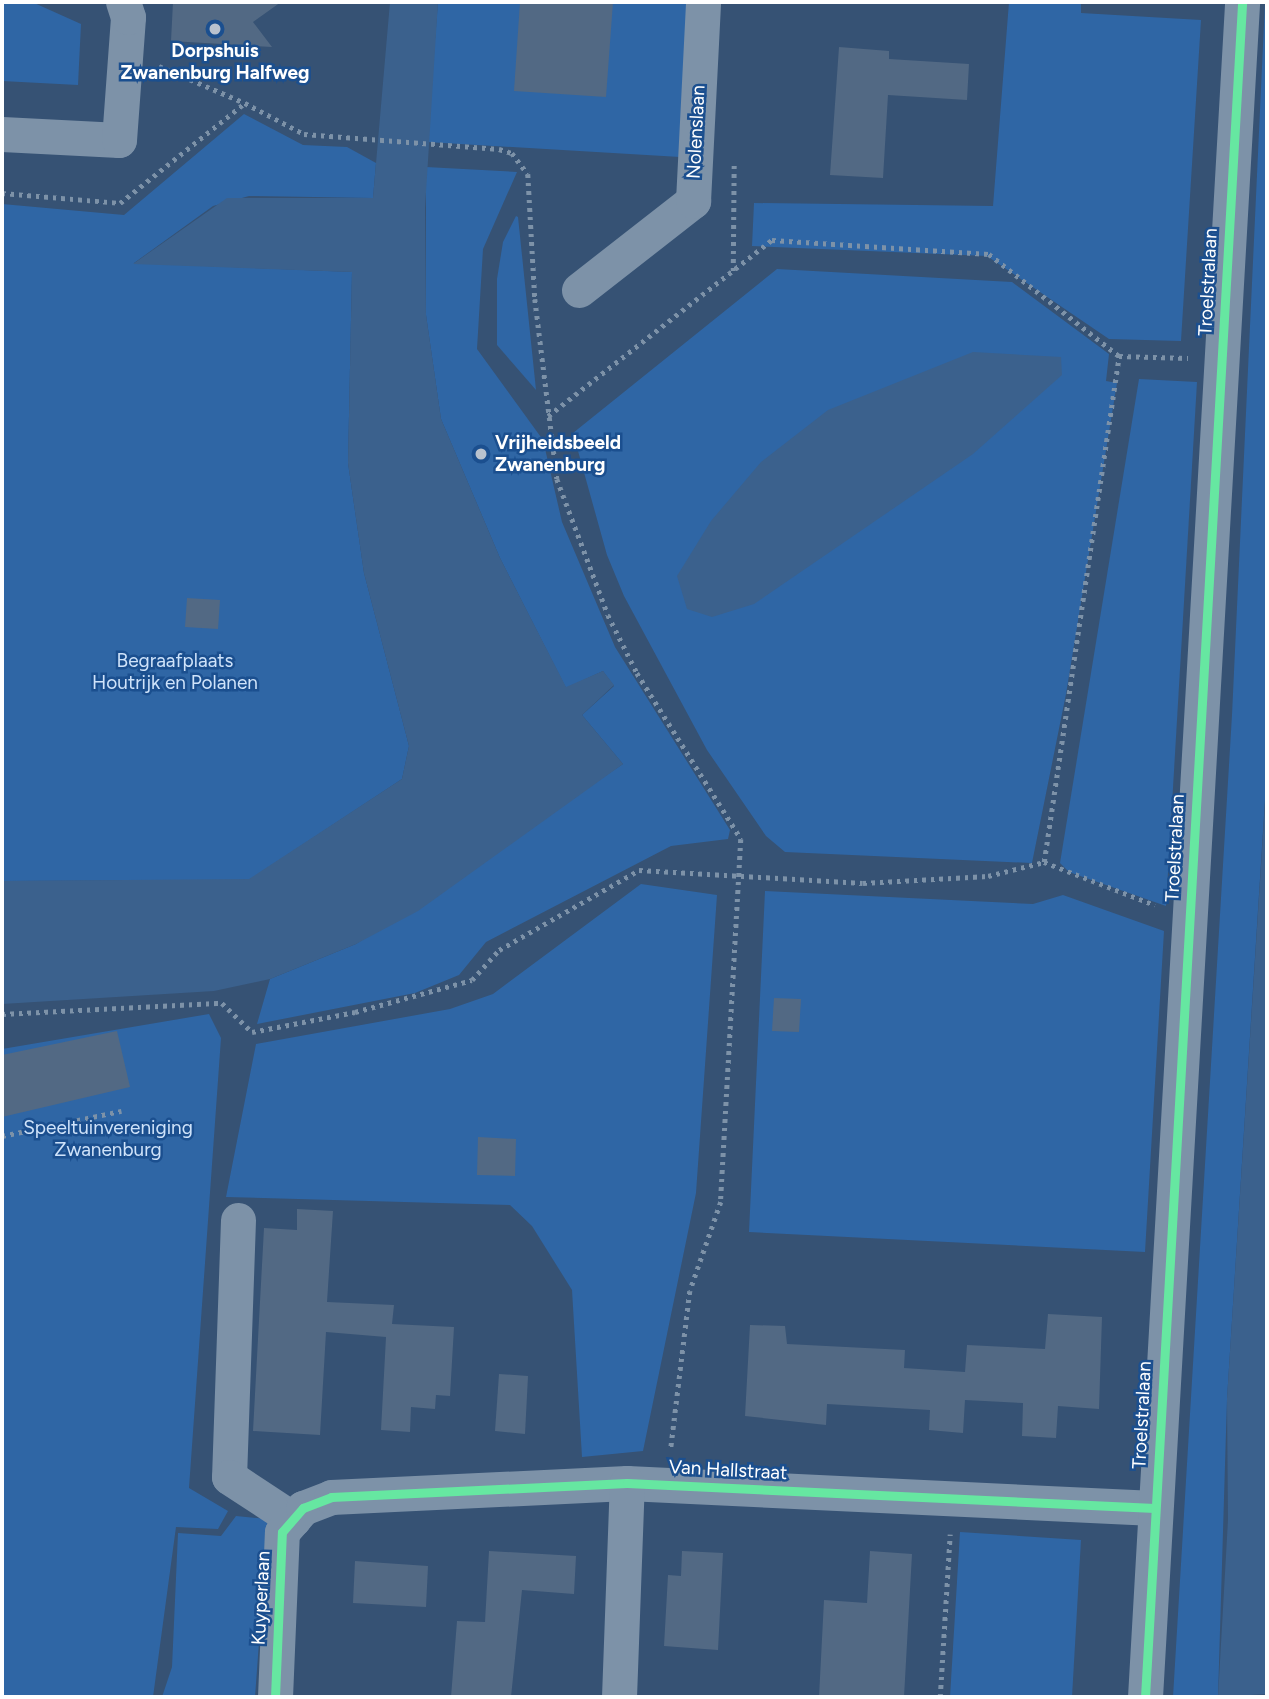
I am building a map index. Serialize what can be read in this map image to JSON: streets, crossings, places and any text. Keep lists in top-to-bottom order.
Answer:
{
  "streets": {
    "street": [
      "Nolenslaan",
      "Troelstralaan",
      "Van Hallstraat",
      "Kuyperlaan"
    ]
  },
  "crossings": [
    ["Troelstralaan", "Van Hallstraat"],
    ["Van Hallstraat", "Kuyperlaan"]
  ],
  "parks": ["Begraafplaats Houtrijk en Polanen", "Speeltuinvereniging Zwanenburg"],
  "places": ["Dorpshuis Zwanenburg Halfweg", "Vrijheidsbeeld Zwanenburg"]
}
